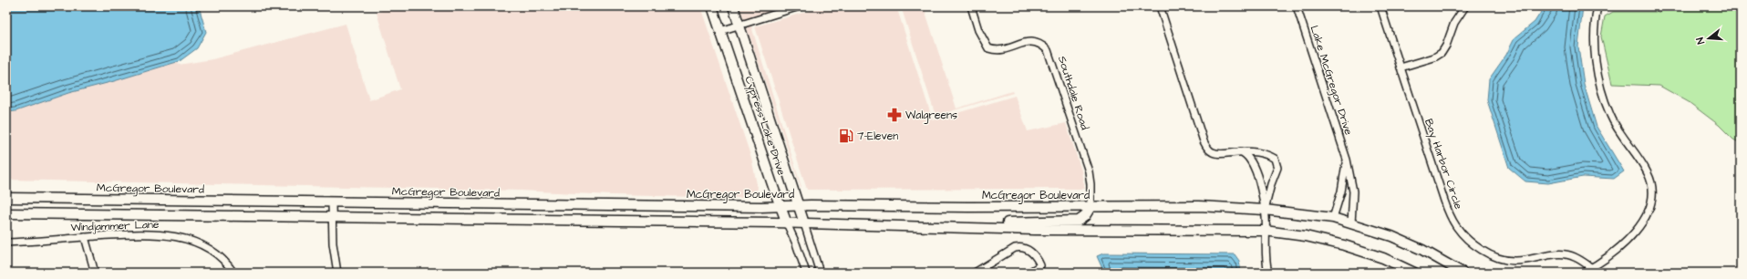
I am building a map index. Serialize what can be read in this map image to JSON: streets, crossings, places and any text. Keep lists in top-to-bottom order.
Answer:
{
  "streets": {
    "main road": ["Cypress Lake Drive", "McGregor Boulevard"],
    "street": [
      "Lake McGregor Drive",
      "Southdale Road",
      "Bay Harbor Circle",
      "Windjammer Lane"
    ]
  },
  "crossings": [
    ["Lake McGregor Drive", "McGregor Boulevard"],
    ["Southdale Road", "McGregor Boulevard"],
    ["Cypress Lake Drive", "McGregor Boulevard"]
  ],
  "places": {
    "pharmacy": ["Walgreens"],
    "fuel station": ["7-Eleven"]
  },
  "north": "left"
}
